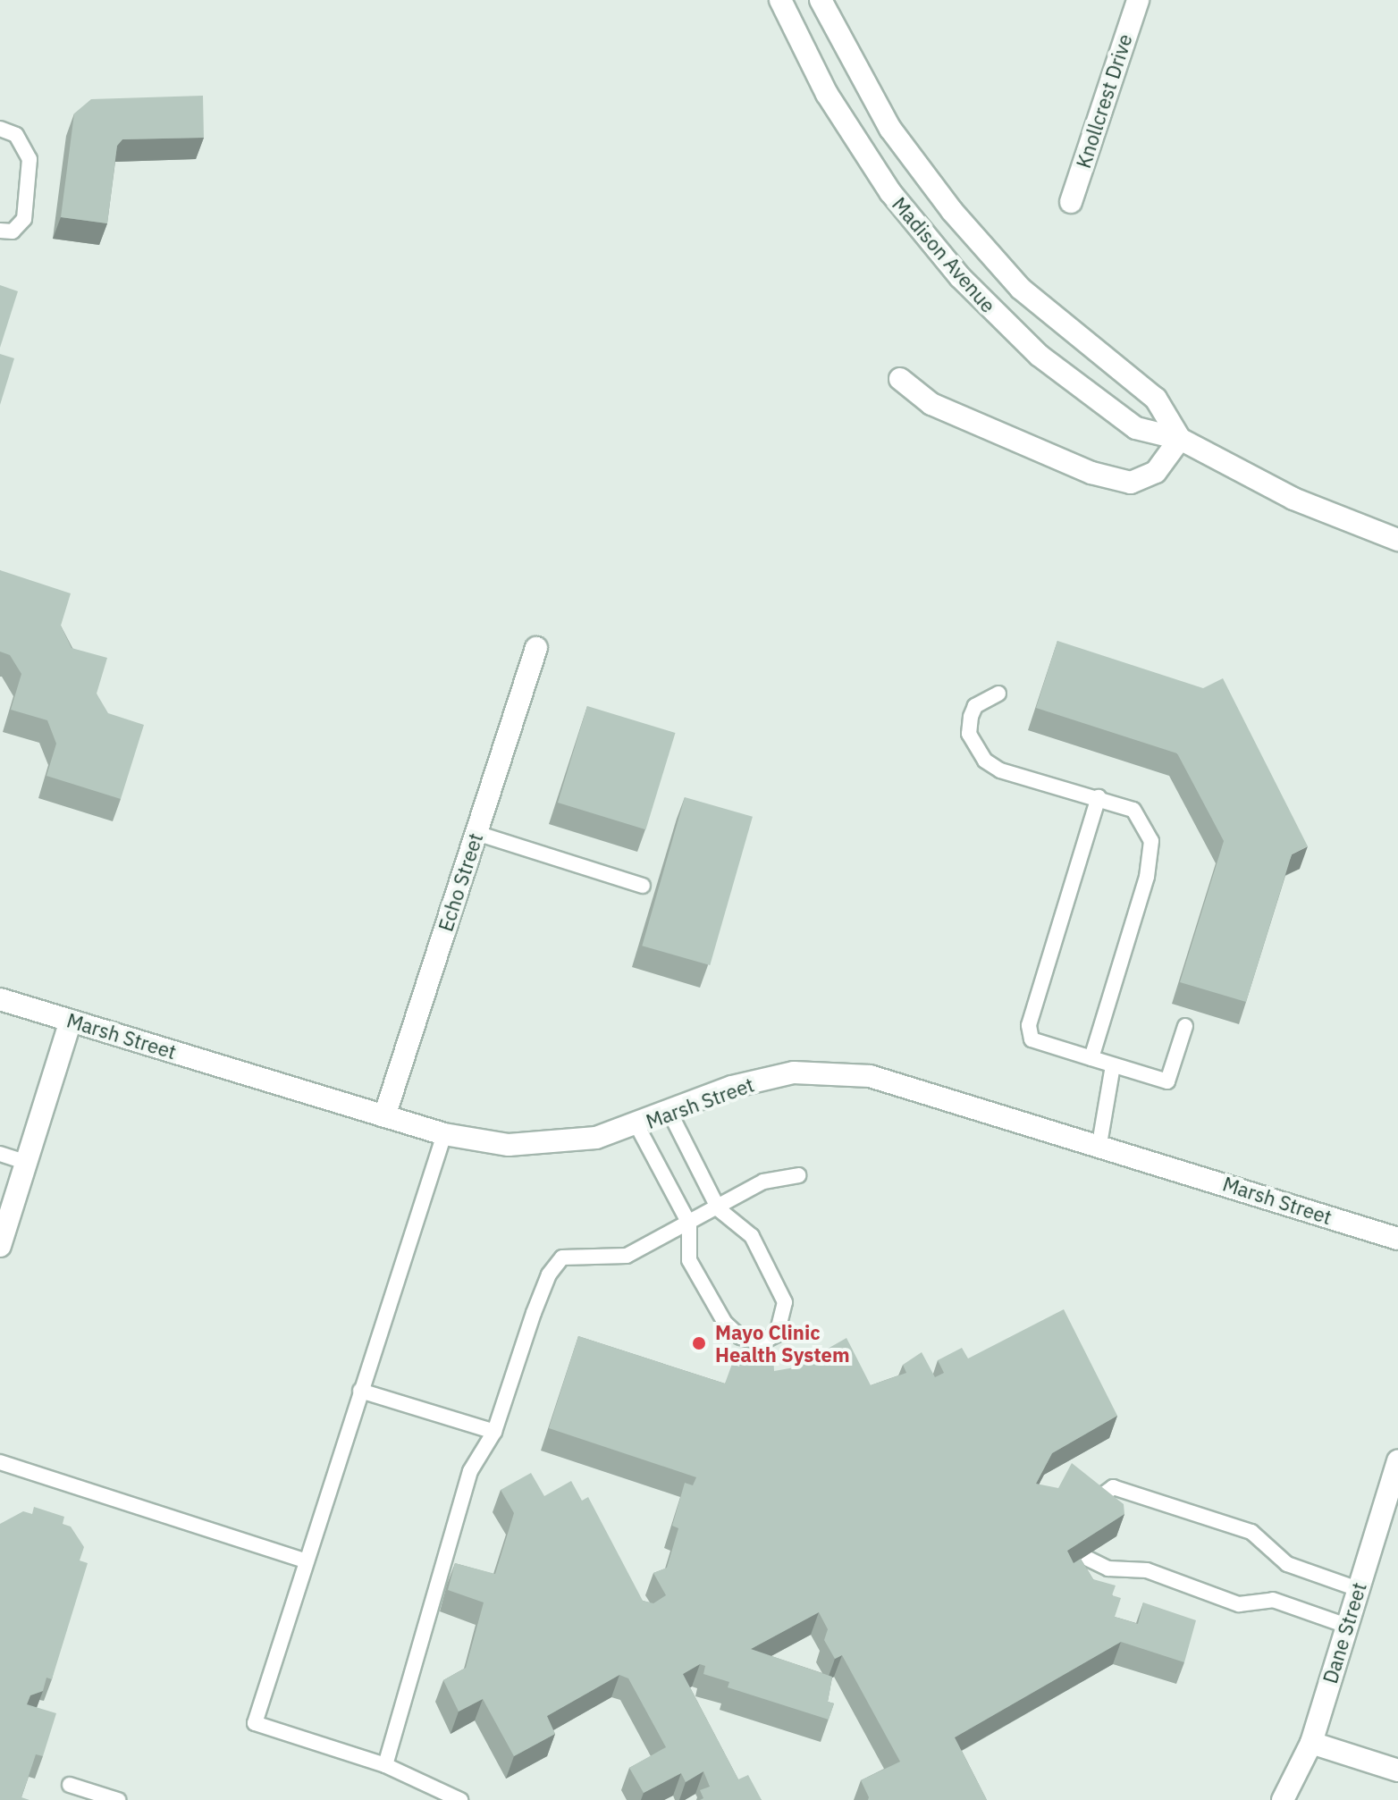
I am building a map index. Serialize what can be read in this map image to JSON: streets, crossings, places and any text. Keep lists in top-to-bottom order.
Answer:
{
  "streets": {
    "street": [
      "Knollcrest Drive",
      "Madison Avenue",
      "Echo Street",
      "Marsh Street",
      "Dane Street"
    ]
  },
  "crossings": [
    ["Echo Street", "Marsh Street"]
  ],
  "places": ["Mayo Clinic Health System"]
}
